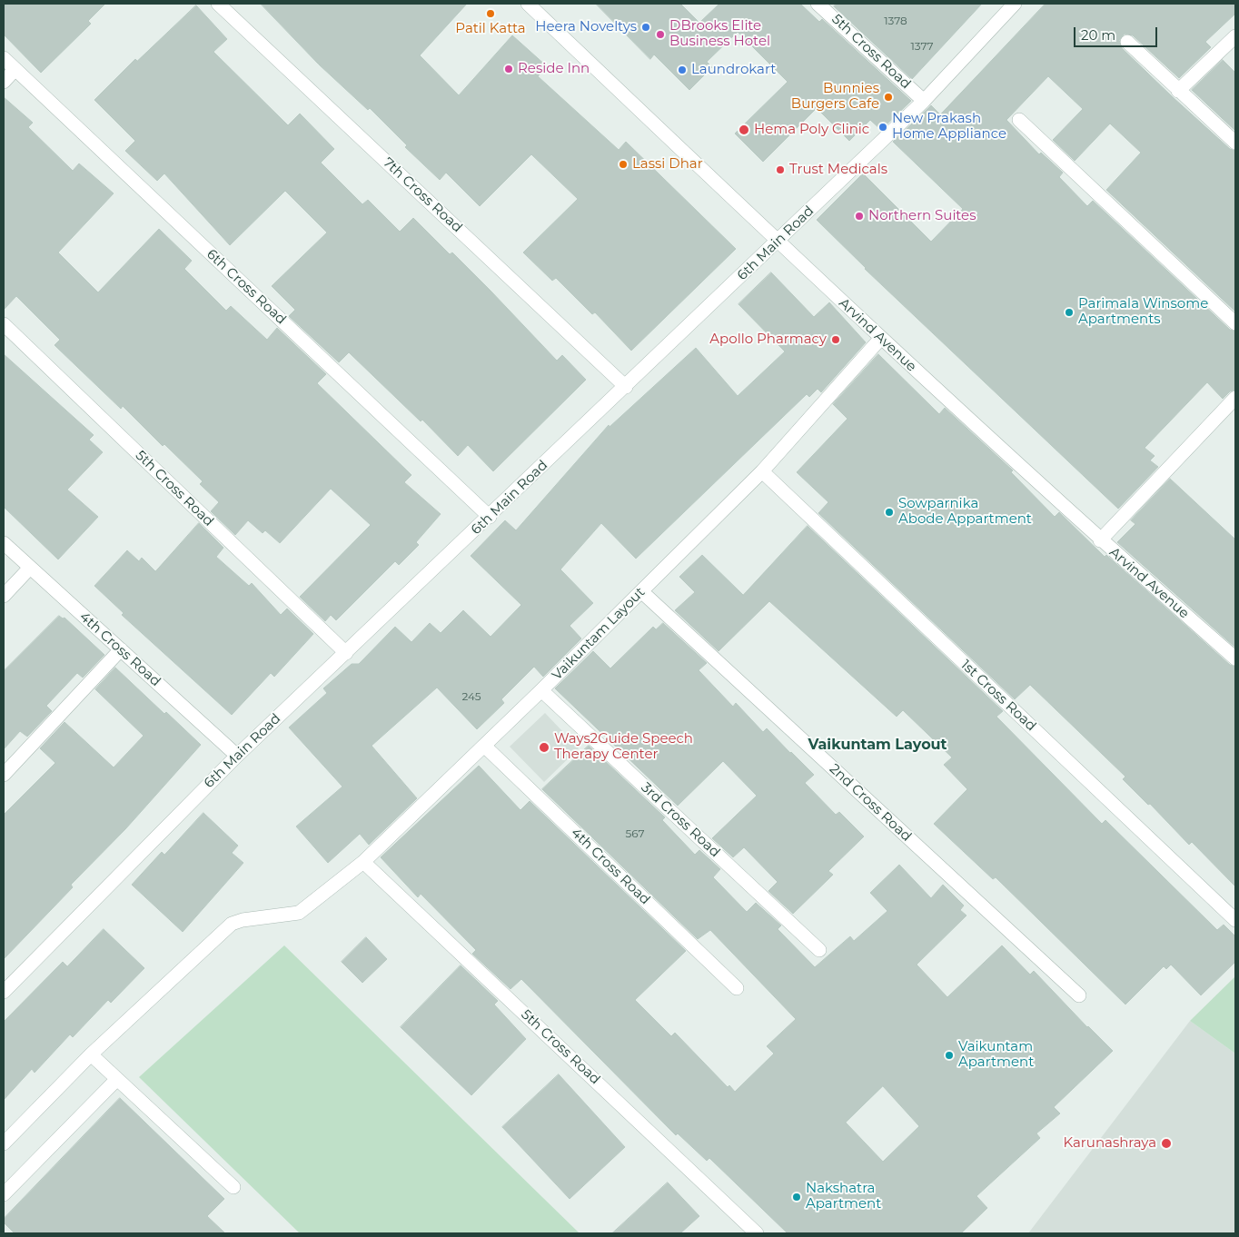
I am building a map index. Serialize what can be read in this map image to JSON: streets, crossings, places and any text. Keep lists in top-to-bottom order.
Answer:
{
  "streets": {
    "street": [
      "5th Cross Road",
      "7th Cross Road",
      "6th Main Road",
      "6th Cross Road",
      "Arvind Avenue",
      "Vaikuntam Layout",
      "4th Cross Road",
      "1st Cross Road",
      "2nd Cross Road",
      "3rd Cross Road"
    ]
  },
  "crossings": [
    ["5th Cross Road", "6th Main Road"],
    ["5th Cross Road", "Vaikuntam Layout"],
    ["7th Cross Road", "6th Main Road"],
    ["6th Main Road", "6th Cross Road"],
    ["6th Main Road", "Arvind Avenue"],
    ["6th Main Road", "4th Cross Road"],
    ["Arvind Avenue", "Vaikuntam Layout"],
    ["Vaikuntam Layout", "4th Cross Road"],
    ["Vaikuntam Layout", "1st Cross Road"],
    ["Vaikuntam Layout", "2nd Cross Road"],
    ["Vaikuntam Layout", "3rd Cross Road"]
  ],
  "districts": ["Vaikuntam Layout"],
  "places": [
    "Patil Katta",
    "Heera Noveltys",
    "DBrooks Elite Business Hotel",
    "Reside Inn",
    "Laundrokart",
    "Bunnies Burgers Cafe",
    "New Prakash Home Appliance",
    "Hema Poly Clinic",
    "Lassi Dhar",
    "Trust Medicals",
    "Northern Suites",
    "Parimala Winsome Apartments",
    "Apollo Pharmacy",
    "Sowparnika Abode Appartment",
    "Ways2Guide Speech Therapy Center",
    "Vaikuntam Apartment",
    "Karunashraya",
    "Nakshatra Apartment"
  ],
  "house_numbers": [
    "1378",
    "1377",
    "245",
    "567"
  ],
  "scale_bar": "20 m"
}
